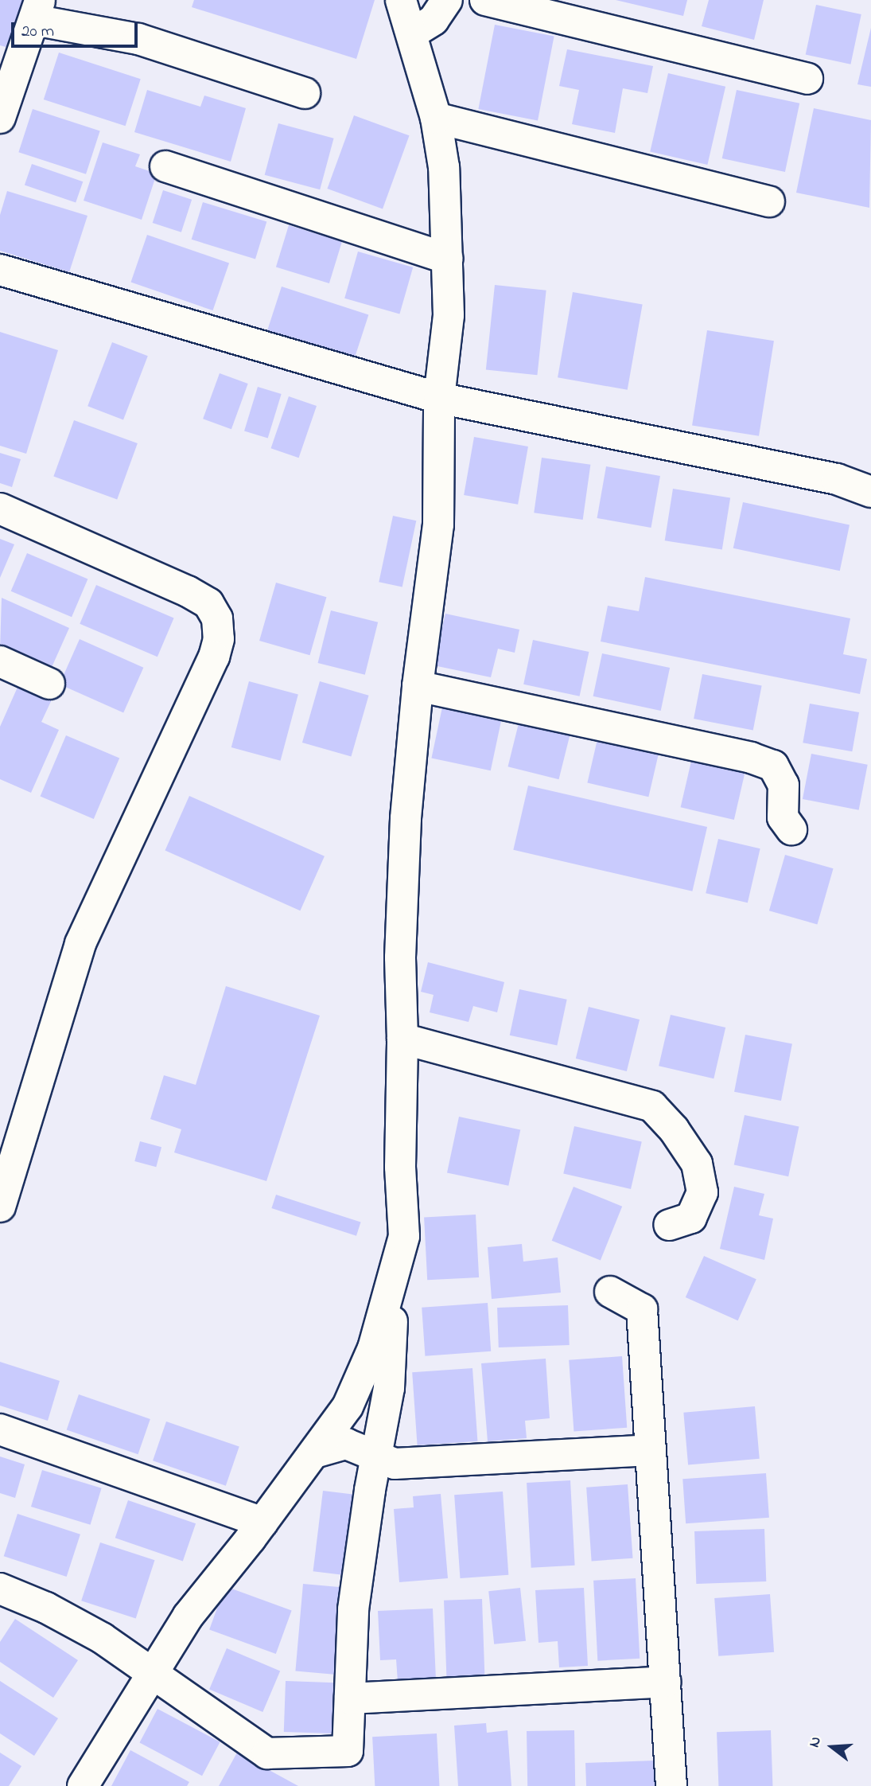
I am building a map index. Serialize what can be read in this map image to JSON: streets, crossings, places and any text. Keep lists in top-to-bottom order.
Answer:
{
  "scale_bar": "20 m",
  "north": "left"
}
